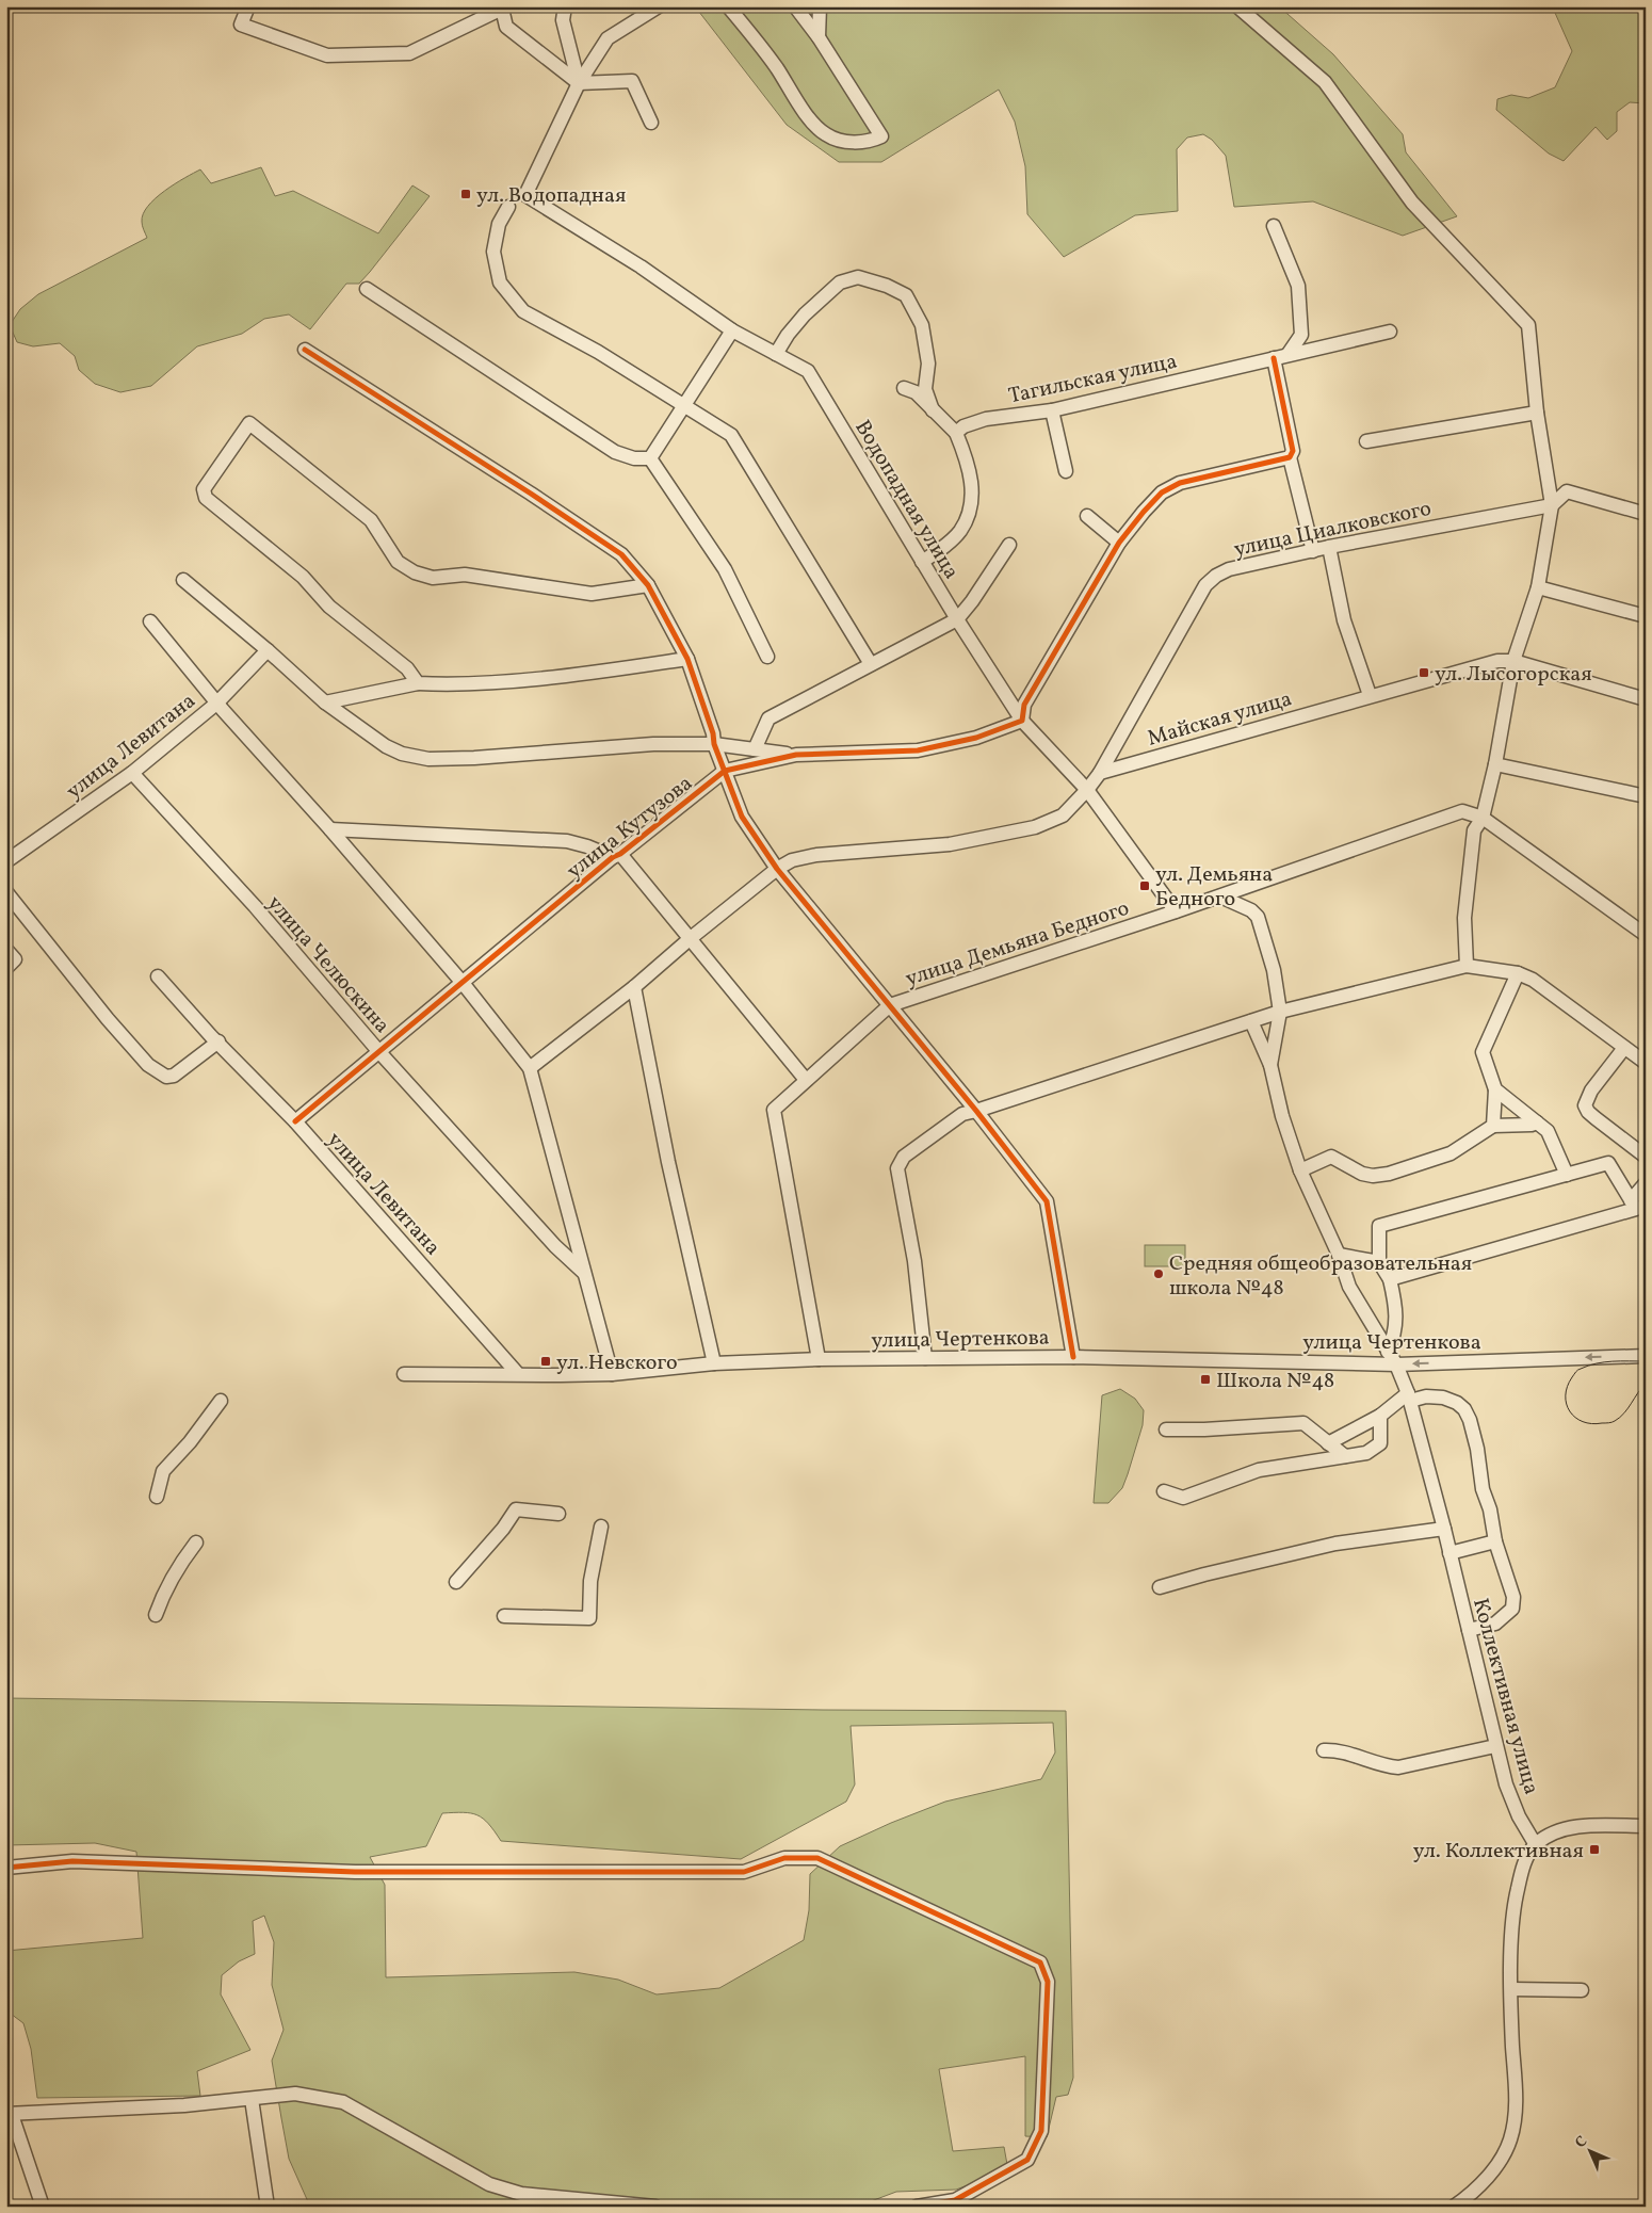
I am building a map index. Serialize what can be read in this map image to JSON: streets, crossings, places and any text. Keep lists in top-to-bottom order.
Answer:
{
  "streets": {
    "street": [
      "Тагильская улица",
      "Водопадная улица",
      "улица Циалковского",
      "Майская улица",
      "улица Левитана",
      "улица Кутузова",
      "улица Демьяна Бедного",
      "улица Челюскина",
      "улица Чертенкова",
      "Коллективная улица"
    ]
  },
  "crossings": [
    ["Водопадная улица", "улица Кутузова"],
    ["Водопадная улица", "улица Демьяна Бедного"],
    ["улица Циалковского", "Майская улица"],
    ["улица Левитана", "улица Кутузова"],
    ["улица Левитана", "улица Челюскина"],
    ["улица Левитана", "улица Чертенкова"],
    ["улица Кутузова", "улица Челюскина"],
    ["улица Демьяна Бедного", "улица Чертенкова"],
    ["улица Чертенкова", "Коллективная улица"]
  ],
  "places": {
    "transit": [
      "ул. Водопадная",
      "ул. Лысогорская",
      "ул. Демьяна Бедного",
      "ул. Невского",
      "Школа №48",
      "ул. Коллективная"
    ],
    "other": ["Средняя общеобразовательная школа №48"]
  },
  "north": "top left"
}
